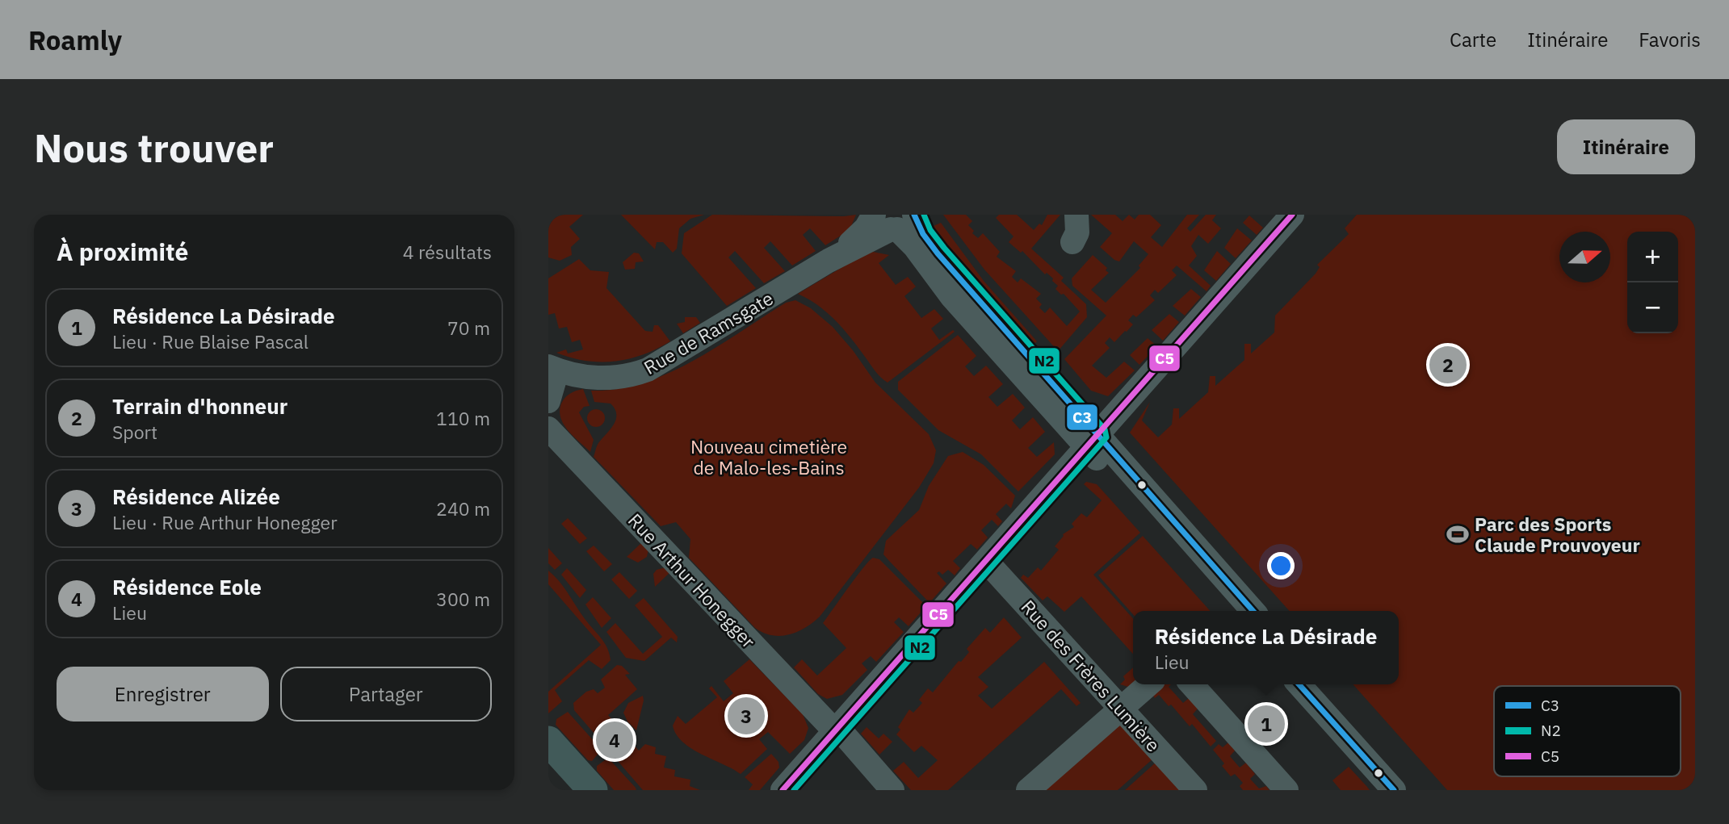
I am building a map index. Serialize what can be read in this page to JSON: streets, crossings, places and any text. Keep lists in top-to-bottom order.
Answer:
{
  "streets": {
    "street": ["Rue de Ramsgate", "Rue Arthur Honegger", "Rue des Frères Lumière"]
  },
  "parks": ["Nouveau cimetière de Malo-les-Bains"],
  "places": {
    "sports": ["Parc des Sports Claude Prouvoyeur"]
  },
  "lines": ["transit line C3", "transit line N2", "transit line C5"],
  "legend": ["C3", "N2", "C5"],
  "north": "right",
  "page": {
    "header": "Roamly",
    "nav": ["Carte", "Itinéraire", "Favoris"],
    "buttons": [
      "Itinéraire",
      ["Enregistrer", "Partager"]
    ],
    "title": "Nous trouver",
    "heading": ["À proximité", "4 résultats"],
    "map_buttons": ["+", "−"],
    "list": [
      {
        "mark": "1",
        "name": "Résidence La Désirade",
        "note": "Lieu · Rue Blaise Pascal",
        "value": "70 m"
      },
      {
        "mark": "2",
        "name": "Terrain d'honneur",
        "note": "Sport",
        "value": "110 m"
      },
      {
        "mark": "3",
        "name": "Résidence Alizée",
        "note": "Lieu · Rue Arthur Honegger",
        "value": "240 m"
      },
      {
        "mark": "4",
        "name": "Résidence Eole",
        "note": "Lieu",
        "value": "300 m"
      }
    ],
    "pins": [
      "2",
      "3",
      "1",
      "4"
    ],
    "popup": ["Résidence La Désirade", "Lieu"]
  }
}
